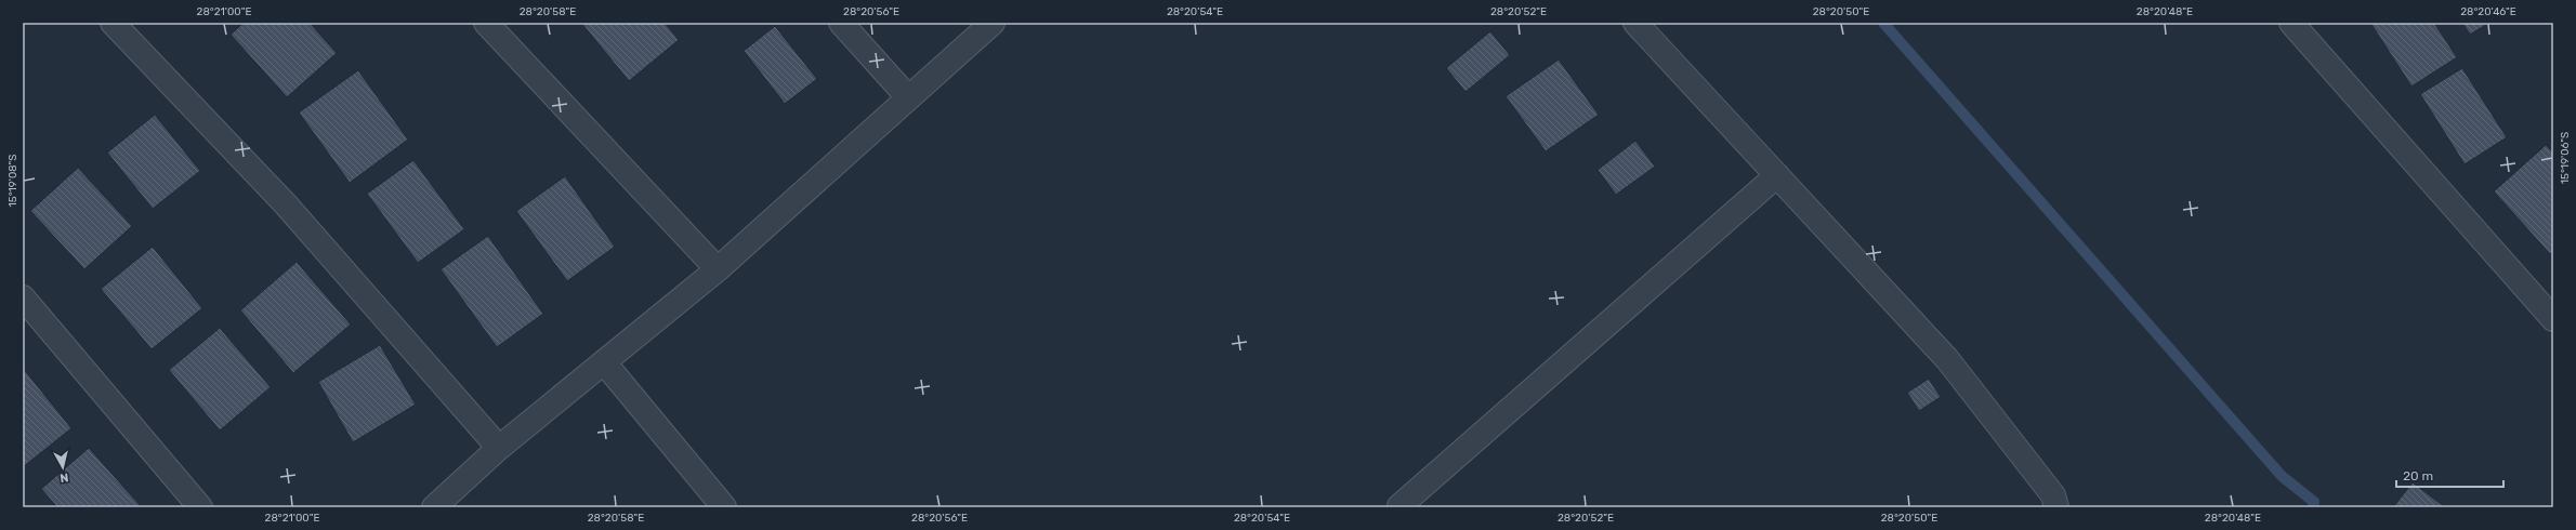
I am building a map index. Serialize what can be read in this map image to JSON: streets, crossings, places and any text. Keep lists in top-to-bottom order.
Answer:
{
  "scale_bar": "20 m",
  "north": "bottom",
  "coordinates": [
    "28°21'00\"E",
    "28°20'58\"E",
    "28°20'56\"E",
    "28°20'54\"E",
    "28°20'52\"E",
    "28°20'50\"E",
    "28°20'48\"E",
    "28°20'46\"E",
    "15°19'06\"S",
    "15°19'08\"S"
  ]
}
